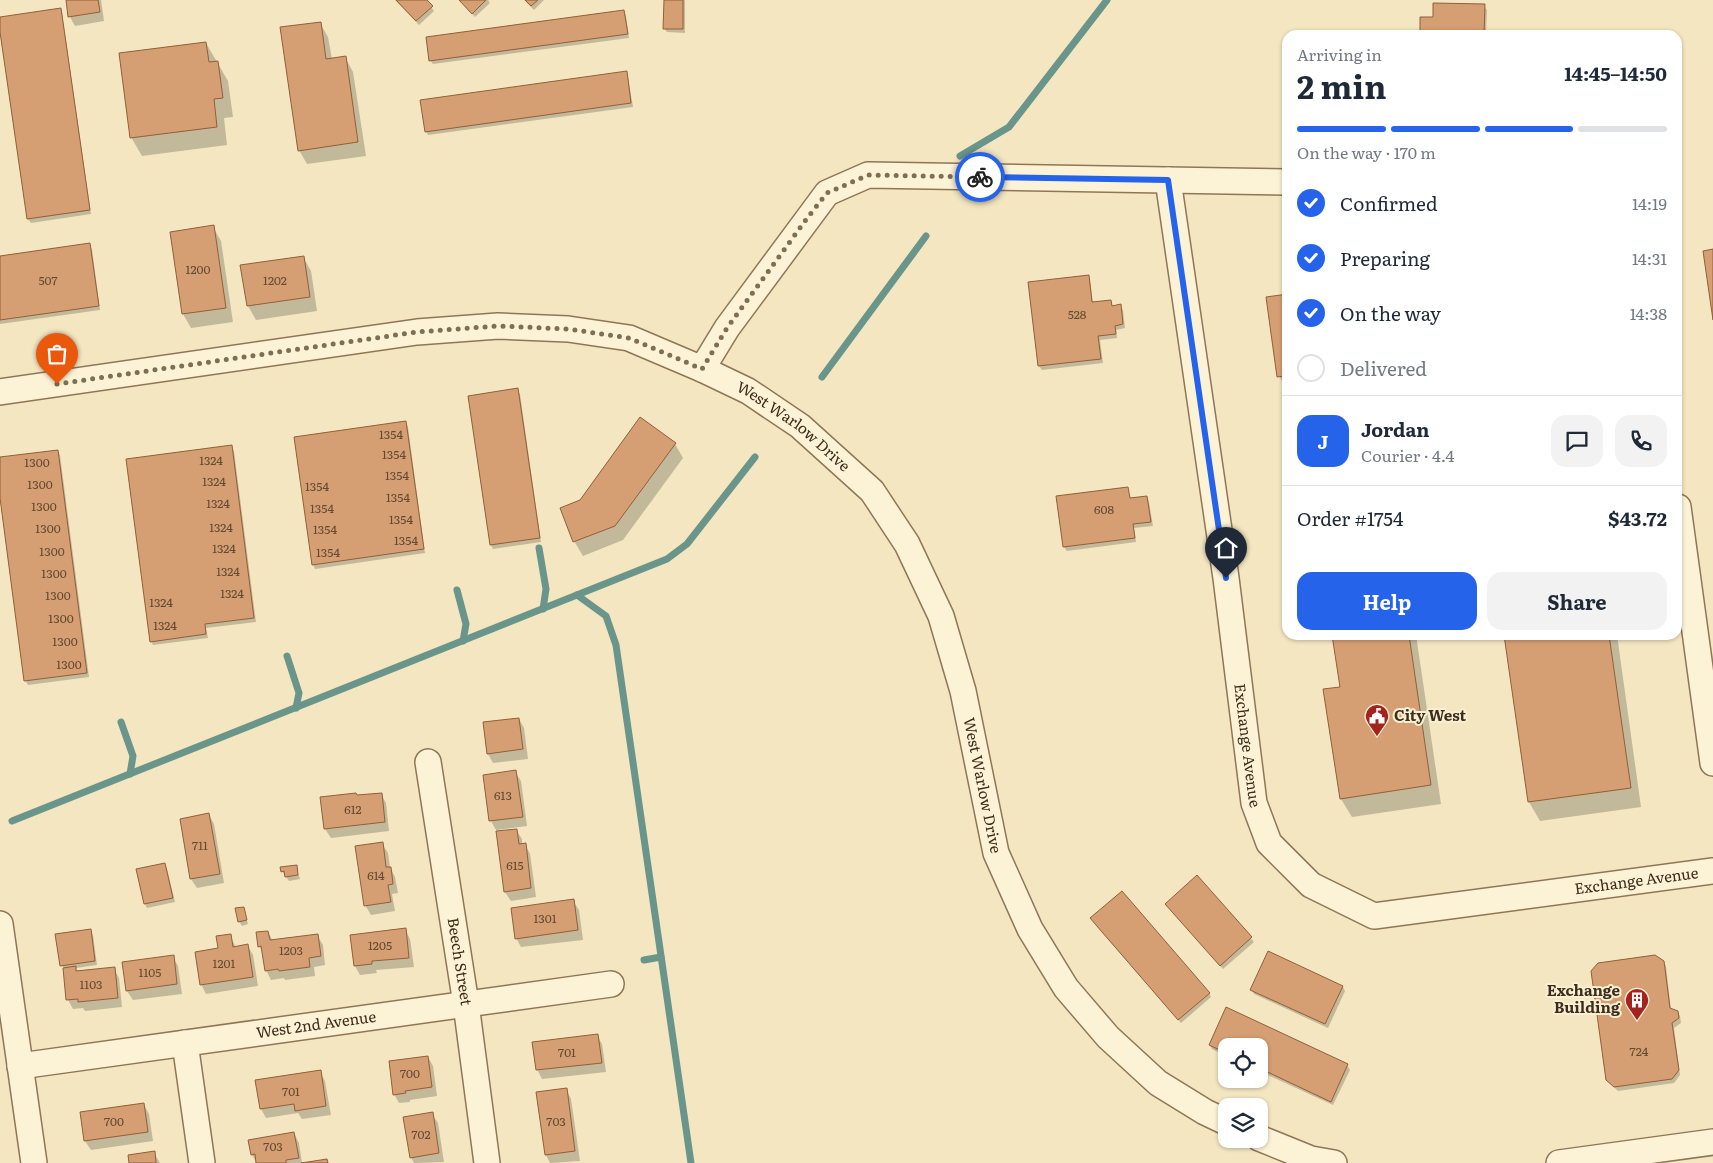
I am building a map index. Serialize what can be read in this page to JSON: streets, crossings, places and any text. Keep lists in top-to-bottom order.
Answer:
{
  "streets": {
    "street": [
      "West Warlow Drive",
      "Exchange Avenue",
      "Beech Street",
      "West 2nd Avenue"
    ]
  },
  "crossings": [
    ["Beech Street", "West 2nd Avenue"]
  ],
  "places": {
    "public building": ["City West"],
    "building": ["Exchange Building"]
  },
  "house_numbers": [
    "1200",
    "507",
    "1202",
    "528",
    "1354",
    "1354",
    "1324",
    "1300",
    "1354",
    "1324",
    "1300",
    "1354",
    "1354",
    "1324",
    "1300",
    "1354",
    "608",
    "1354",
    "1324",
    "1300",
    "1354",
    "1354",
    "1324",
    "1300",
    "1354",
    "1324",
    "1300",
    "1324",
    "1300",
    "1324",
    "1300",
    "1324",
    "1300",
    "1300",
    "613",
    "612",
    "711",
    "615",
    "614",
    "1301",
    "1205",
    "1203",
    "1201",
    "1105",
    "1103",
    "724",
    "701",
    "700",
    "701",
    "700",
    "703",
    "702",
    "703"
  ],
  "page": {
    "heading": ["2 min", "Arriving in", "14:45–14:50"],
    "panel": [
      "Jordan",
      "Courier · 4.4",
      "Order #1754",
      "$43.72"
    ],
    "bar": "On the way · 170 m",
    "list": [
      ["Confirmed", "14:19"],
      ["Preparing", "14:31"],
      ["On the way", "14:38"],
      "Delivered"
    ],
    "round": "J",
    "buttons": ["Help", "Share"]
  }
}
